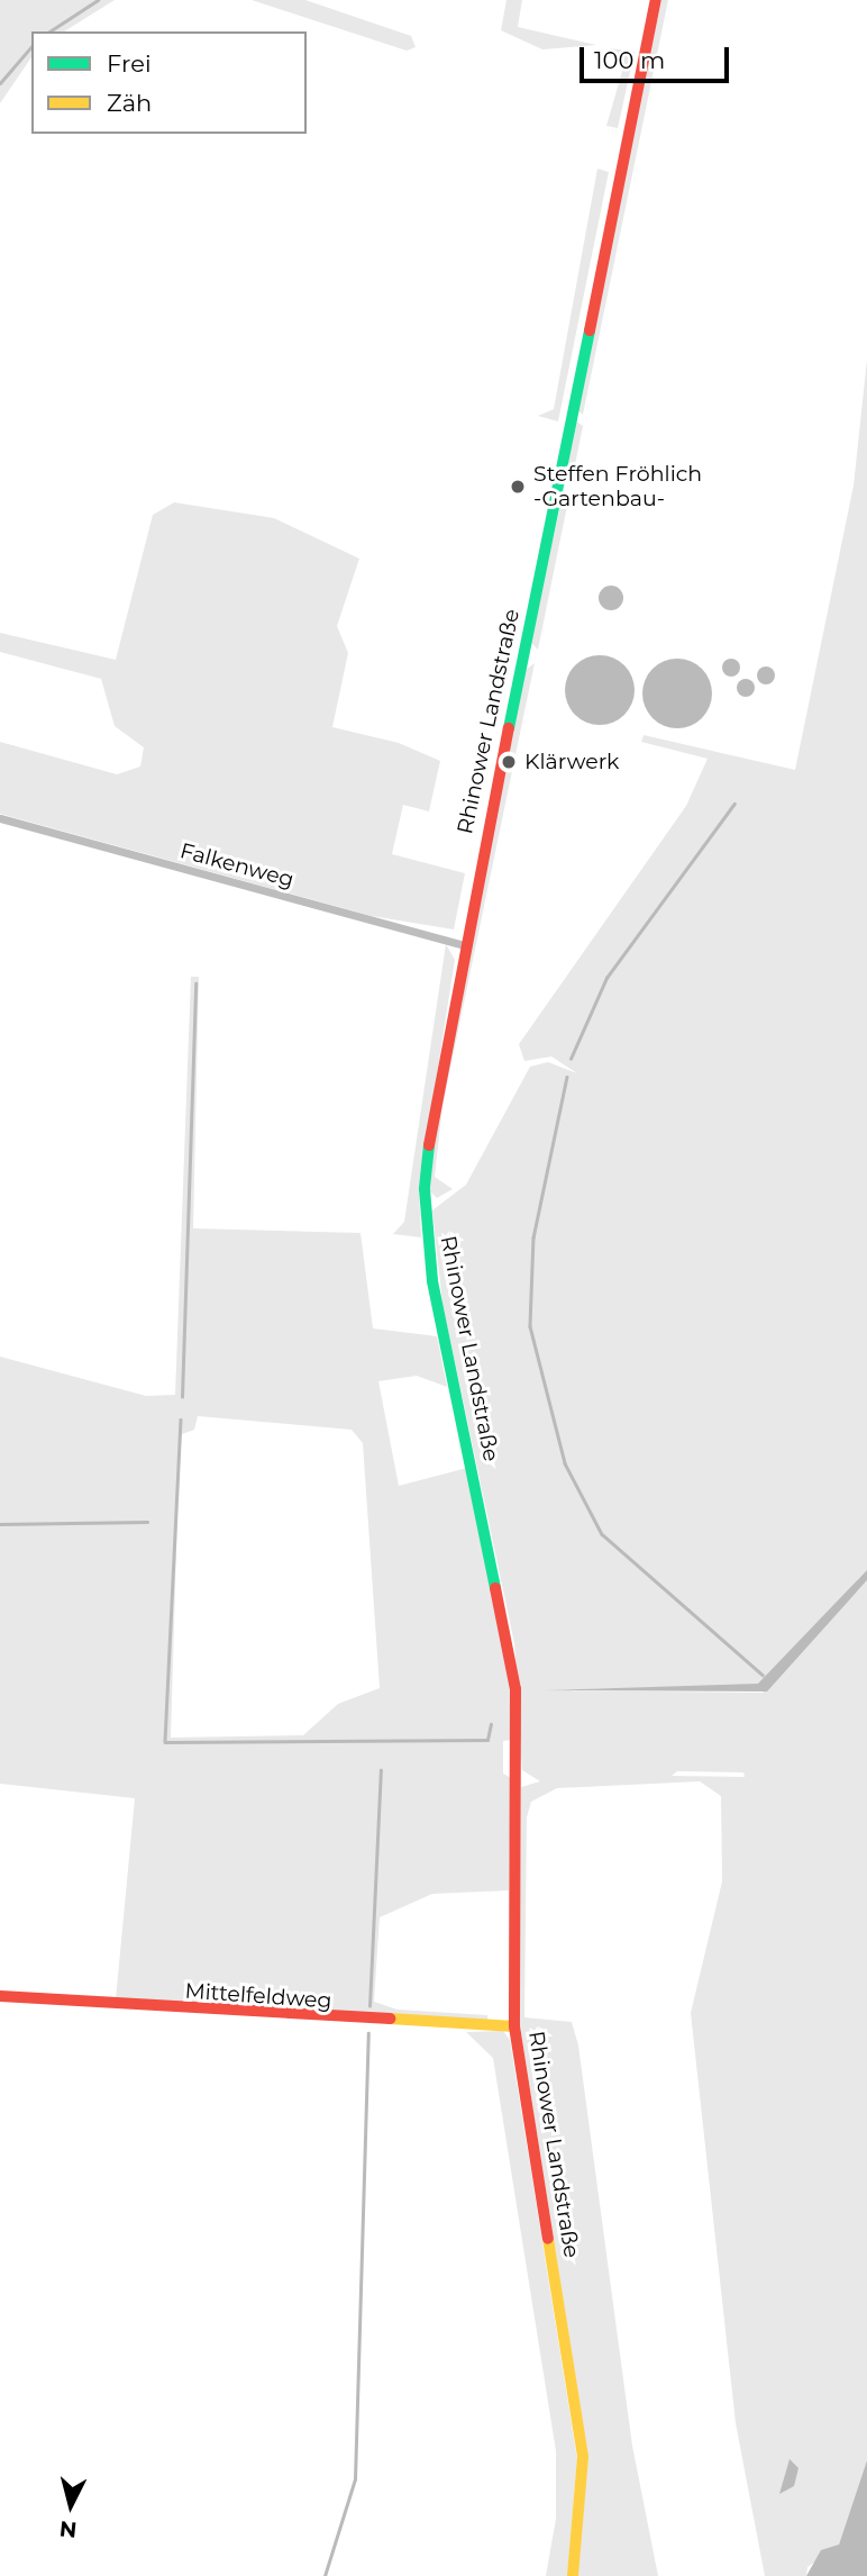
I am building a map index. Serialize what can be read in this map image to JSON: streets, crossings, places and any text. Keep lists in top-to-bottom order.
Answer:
{
  "streets": {
    "main road": ["Rhinower Landstraße", "Mittelfeldweg"],
    "street": ["Falkenweg"]
  },
  "crossings": [
    ["Rhinower Landstraße", "Falkenweg"],
    ["Rhinower Landstraße", "Mittelfeldweg"]
  ],
  "places": ["Steffen Fröhlich -Gartenbau-", "Klärwerk"],
  "legend": ["Frei", "Zäh"],
  "scale_bar": "100 m",
  "north": "bottom"
}
